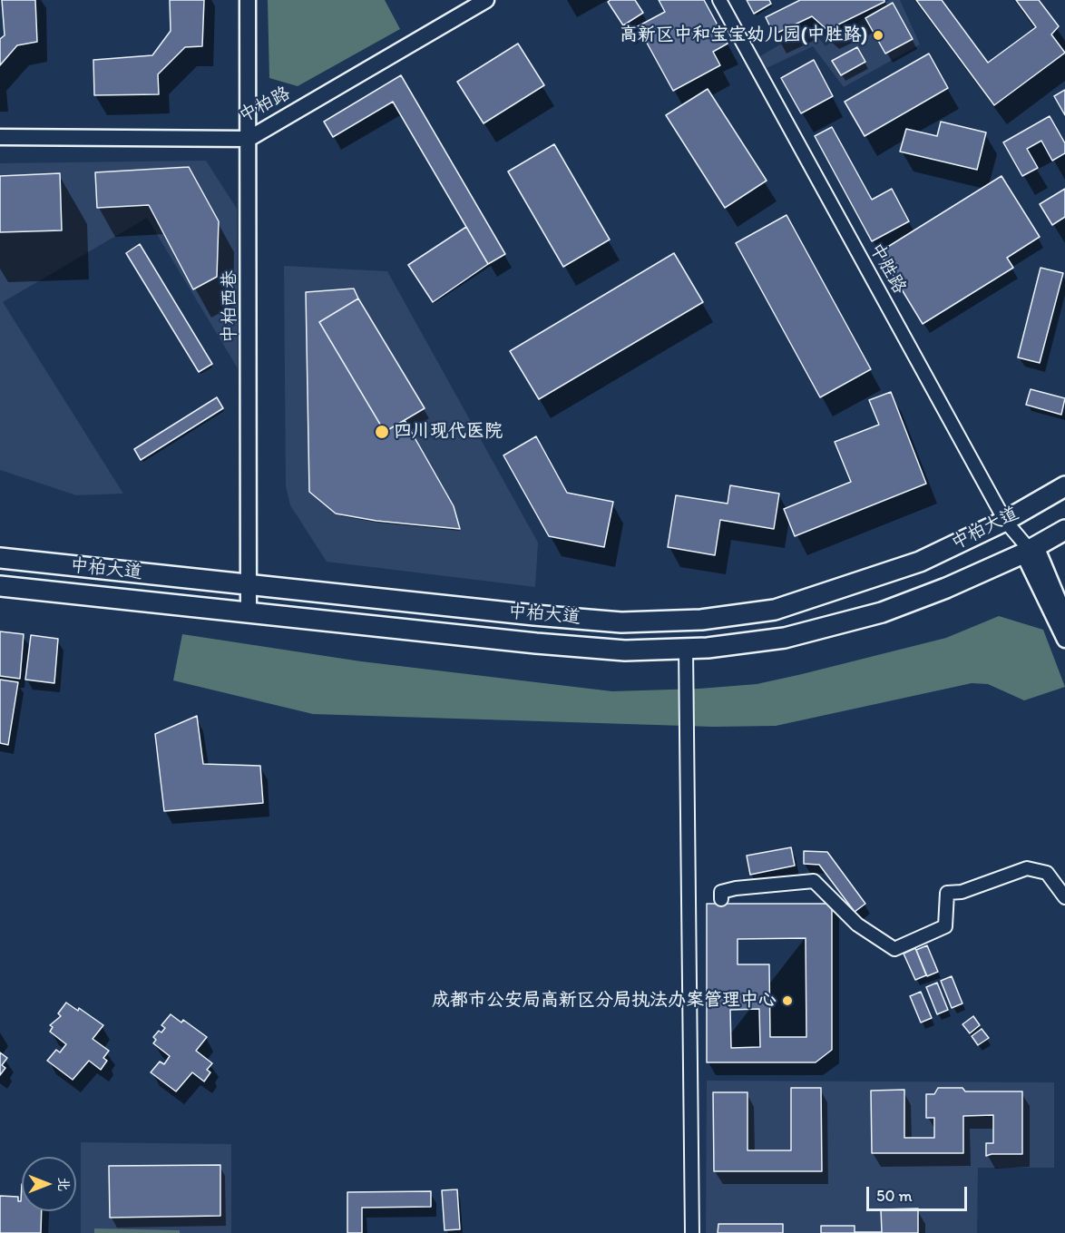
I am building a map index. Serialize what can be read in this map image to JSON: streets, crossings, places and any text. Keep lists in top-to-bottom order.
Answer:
{
  "streets": {
    "main road": ["中柏大道"],
    "street": ["中柏路", "中胜路", "中柏西巷"]
  },
  "crossings": [
    ["中柏路", "中柏西巷"],
    ["中胜路", "中柏大道"],
    ["中柏西巷", "中柏大道"]
  ],
  "places": ["高新区中和宝宝幼儿园(中胜路)", "四川现代医院", "成都市公安局高新区分局执法办案管理中心"],
  "scale_bar": "50 m",
  "north": "right"
}
